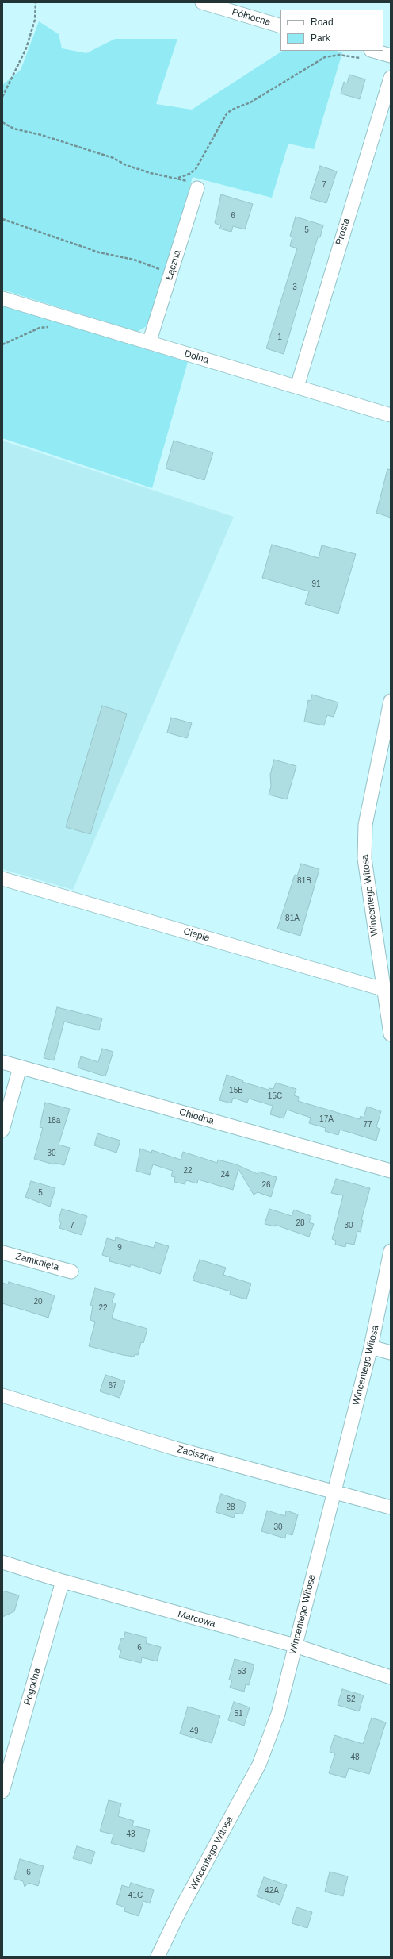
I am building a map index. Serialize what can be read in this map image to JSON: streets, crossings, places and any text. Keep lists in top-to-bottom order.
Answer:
{
  "streets": {
    "street": [
      "Północna",
      "Prosta",
      "Łączna",
      "Dolna",
      "Wincentego Witosa",
      "Ciepła",
      "Chłodna",
      "Zamknięta",
      "Zaciszna",
      "Marcowa",
      "Pogodna"
    ]
  },
  "crossings": [
    ["Prosta", "Dolna"],
    ["Łączna", "Dolna"],
    ["Wincentego Witosa", "Ciepła"],
    ["Wincentego Witosa", "Zaciszna"],
    ["Wincentego Witosa", "Marcowa"],
    ["Marcowa", "Pogodna"]
  ],
  "house_numbers": [
    "7",
    "6",
    "5",
    "3",
    "1",
    "91",
    "81B",
    "81A",
    "15B",
    "15C",
    "17A",
    "18a",
    "77",
    "30",
    "22",
    "24",
    "26",
    "5",
    "28",
    "7",
    "30",
    "9",
    "20",
    "22",
    "67",
    "28",
    "30",
    "6",
    "53",
    "52",
    "51",
    "49",
    "48",
    "43",
    "6",
    "42A",
    "41C"
  ],
  "legend": ["Road", "Park"]
}
